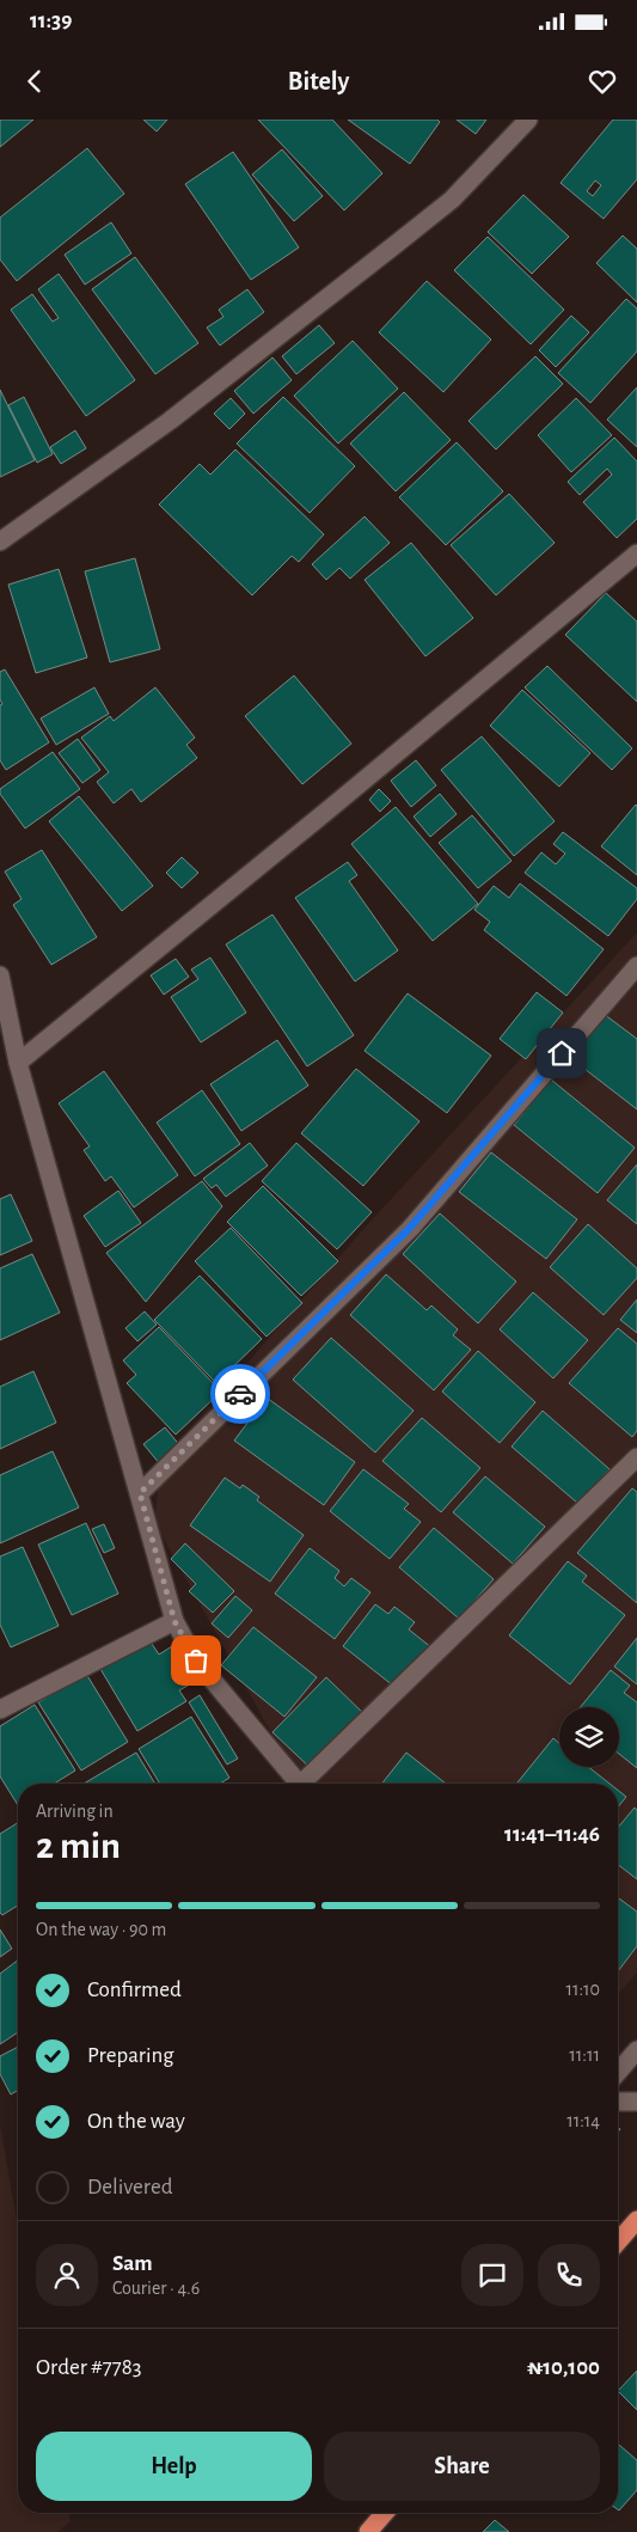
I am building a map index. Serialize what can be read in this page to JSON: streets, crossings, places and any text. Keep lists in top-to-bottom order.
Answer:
{
  "page": {
    "status": "11:39",
    "header": "Bitely",
    "heading": ["2 min", "Arriving in", "11:41–11:46"],
    "panel": [
      "Sam",
      "Courier · 4.6",
      "Order #7783",
      "₦10,100"
    ],
    "bar": "On the way · 90 m",
    "list": [
      ["Confirmed", "11:10"],
      ["Preparing", "11:11"],
      ["On the way", "11:14"],
      "Delivered"
    ],
    "buttons": ["Help", "Share"]
  }
}
